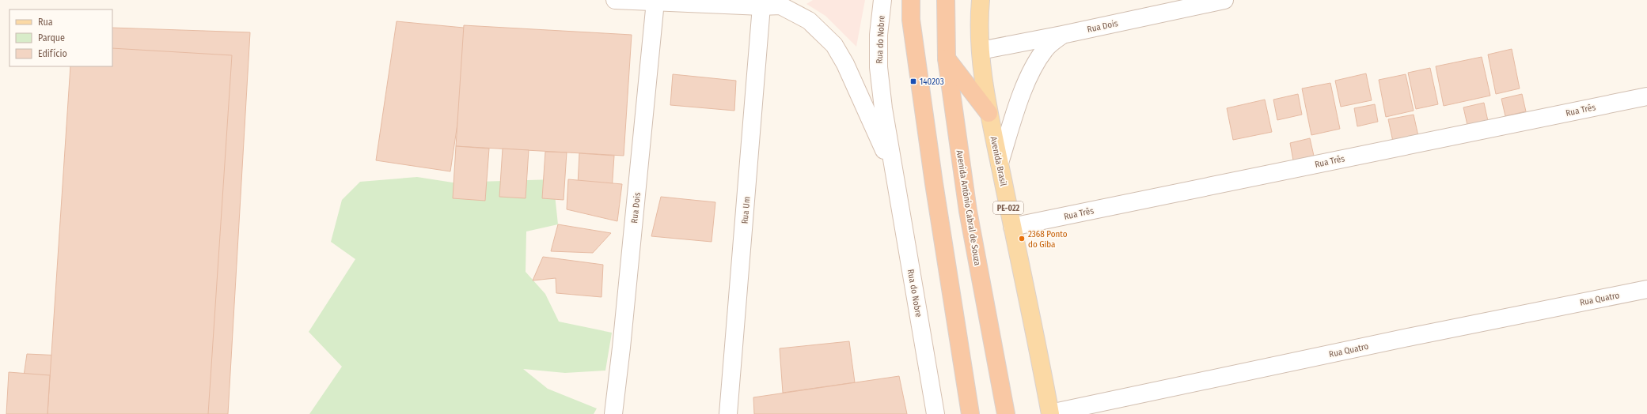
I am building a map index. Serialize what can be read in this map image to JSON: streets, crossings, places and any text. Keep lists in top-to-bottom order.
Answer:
{
  "streets": {
    "highway": ["Avenida Antônio Cabral de Souza"],
    "main road": ["Avenida Brasil", "PE-022"],
    "street": [
      "Rua Dois",
      "Rua do Nobre",
      "Rua Três",
      "Rua Um",
      "Rua Quatro"
    ]
  },
  "crossings": [
    ["Rua Dois", "Rua do Nobre"],
    ["Rua Dois", "Avenida Brasil"],
    ["Rua do Nobre", "Rua Um"],
    ["Rua Três", "Avenida Brasil"],
    ["Avenida Brasil", "Rua Quatro"]
  ],
  "places": {
    "transit": ["140203"],
    "other": ["2368 Ponto do Giba"]
  },
  "legend": ["Rua", "Parque", "Edifício"]
}
